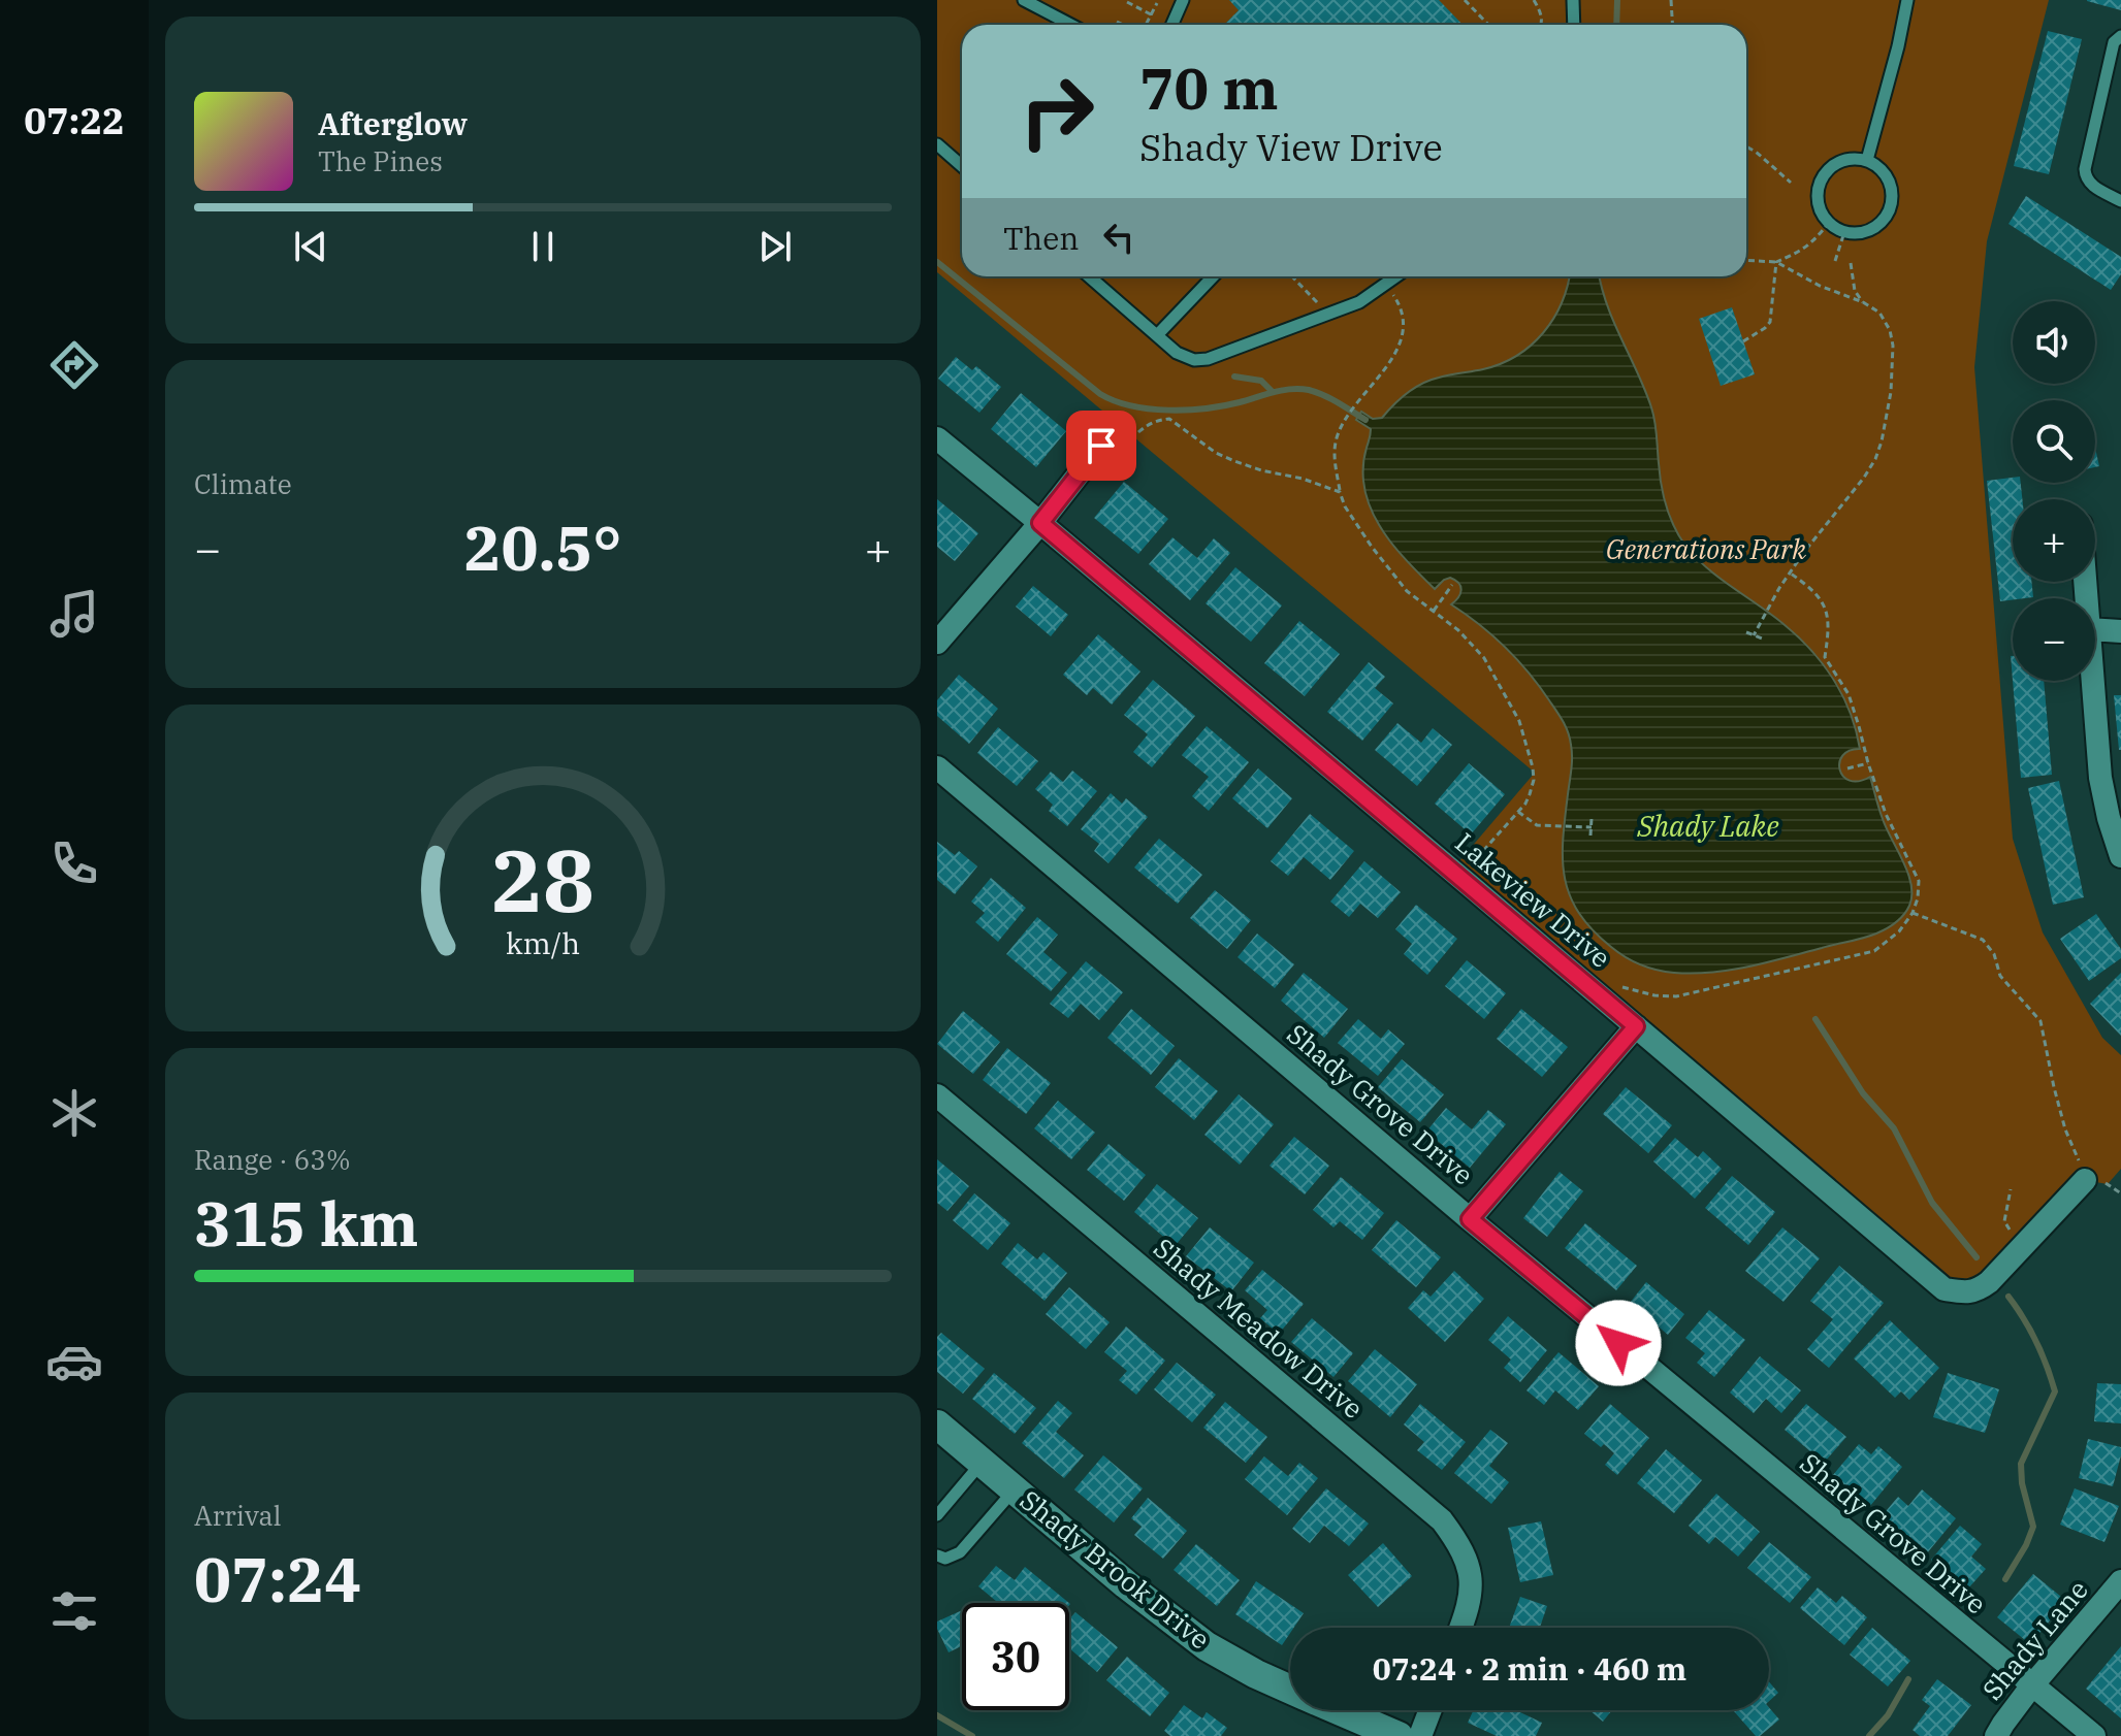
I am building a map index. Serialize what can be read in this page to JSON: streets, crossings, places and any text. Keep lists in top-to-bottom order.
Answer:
{
  "streets": {
    "street": [
      "Lakeview Drive",
      "Shady Grove Drive",
      "Shady Meadow Drive",
      "Shady Brook Drive",
      "Shady Lane"
    ]
  },
  "crossings": [
    ["Shady Grove Drive", "Shady Lane"]
  ],
  "water": ["Shady Lake"],
  "parks": ["Generations Park"],
  "page": {
    "tabs": "07:22",
    "turn": ["70 m", "Shady View Drive"],
    "song": ["Afterglow", "The Pines"],
    "then": "Then",
    "map_buttons": ["+", "−"],
    "tile": [
      "Climate",
      ["Range · 63%", "315 km"],
      ["Arrival", "07:24"]
    ],
    "heat": ["−", "20.5°", "+"],
    "limit": "30",
    "trip": "07:24 · 2 min · 460 m",
    "gauge": ["28", "km/h"]
  }
}
